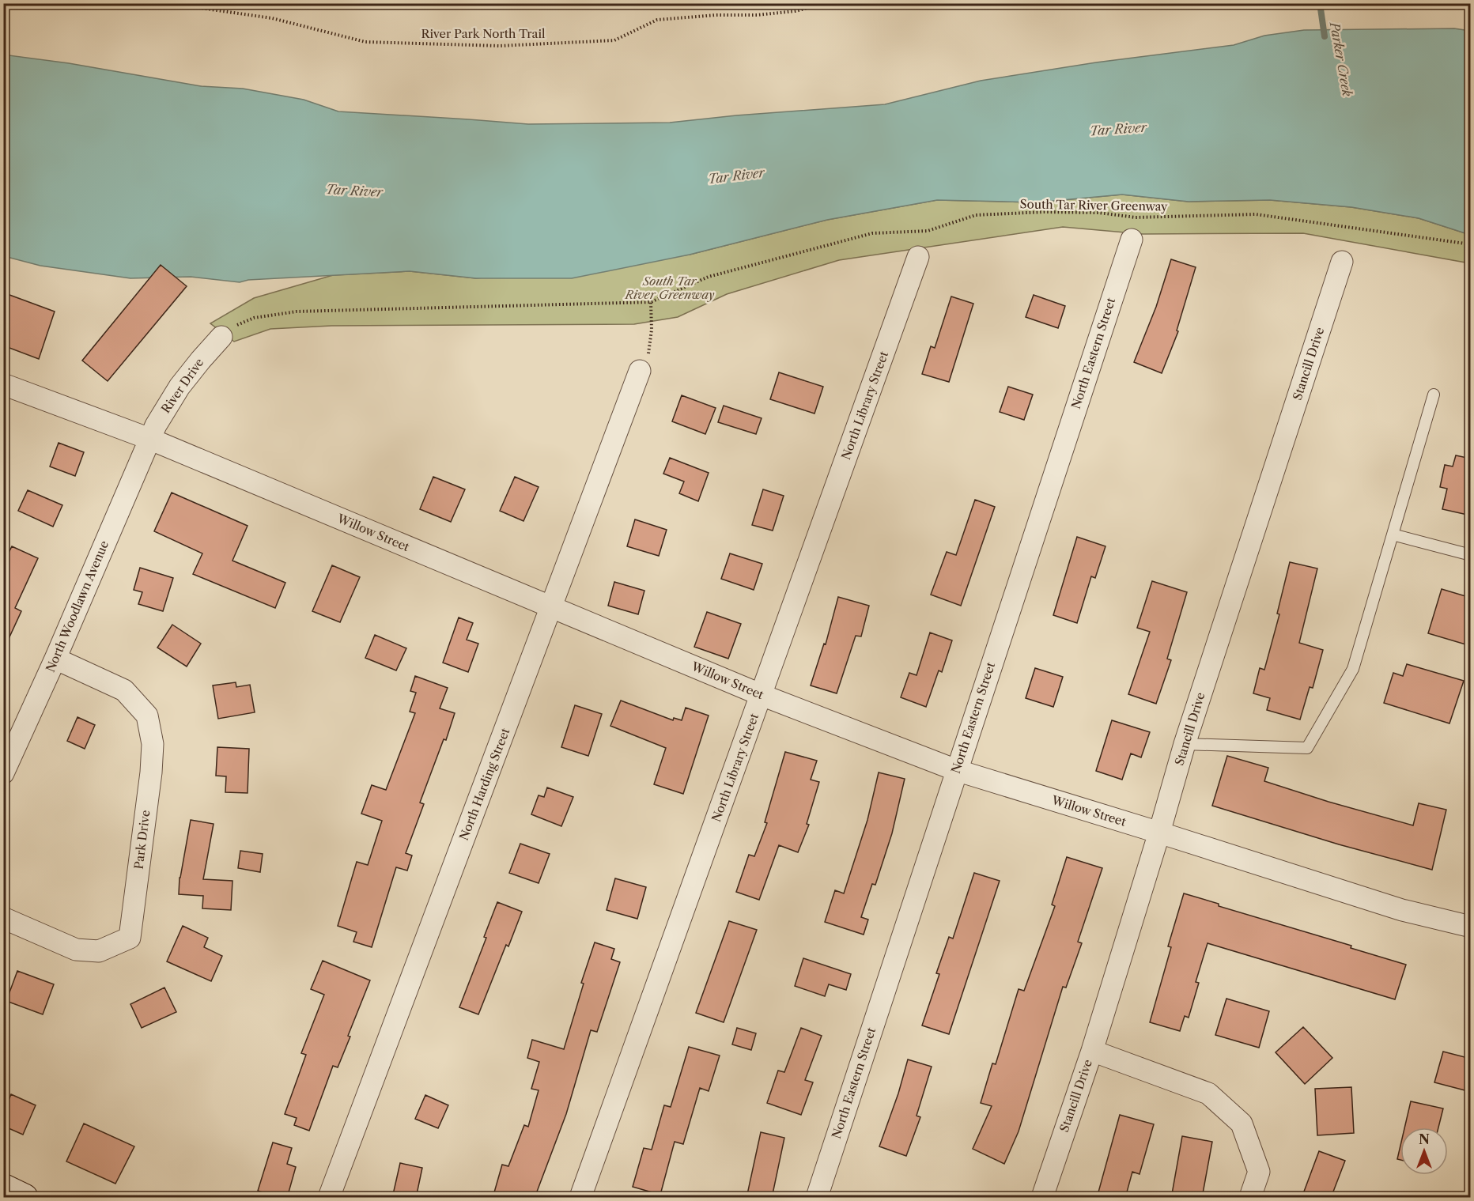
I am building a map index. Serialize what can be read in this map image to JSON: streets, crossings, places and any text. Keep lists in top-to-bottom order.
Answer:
{
  "streets": {
    "street": [
      "North Eastern Street",
      "Stancill Drive",
      "River Drive",
      "North Library Street",
      "Willow Street",
      "North Woodlawn Avenue",
      "North Harding Street",
      "Park Drive"
    ],
    "path": ["River Park North Trail", "South Tar River Greenway"]
  },
  "crossings": [
    ["South Tar River Greenway", "River Drive"],
    ["North Eastern Street", "Willow Street"],
    ["Stancill Drive", "Willow Street"],
    ["River Drive", "Willow Street"],
    ["River Drive", "North Woodlawn Avenue"],
    ["North Library Street", "Willow Street"],
    ["Willow Street", "North Woodlawn Avenue"],
    ["Willow Street", "North Harding Street"],
    ["North Woodlawn Avenue", "Park Drive"]
  ],
  "water": ["Parker Creek", "Tar River"],
  "parks": ["South Tar River Greenway"],
  "north": "top"
}
